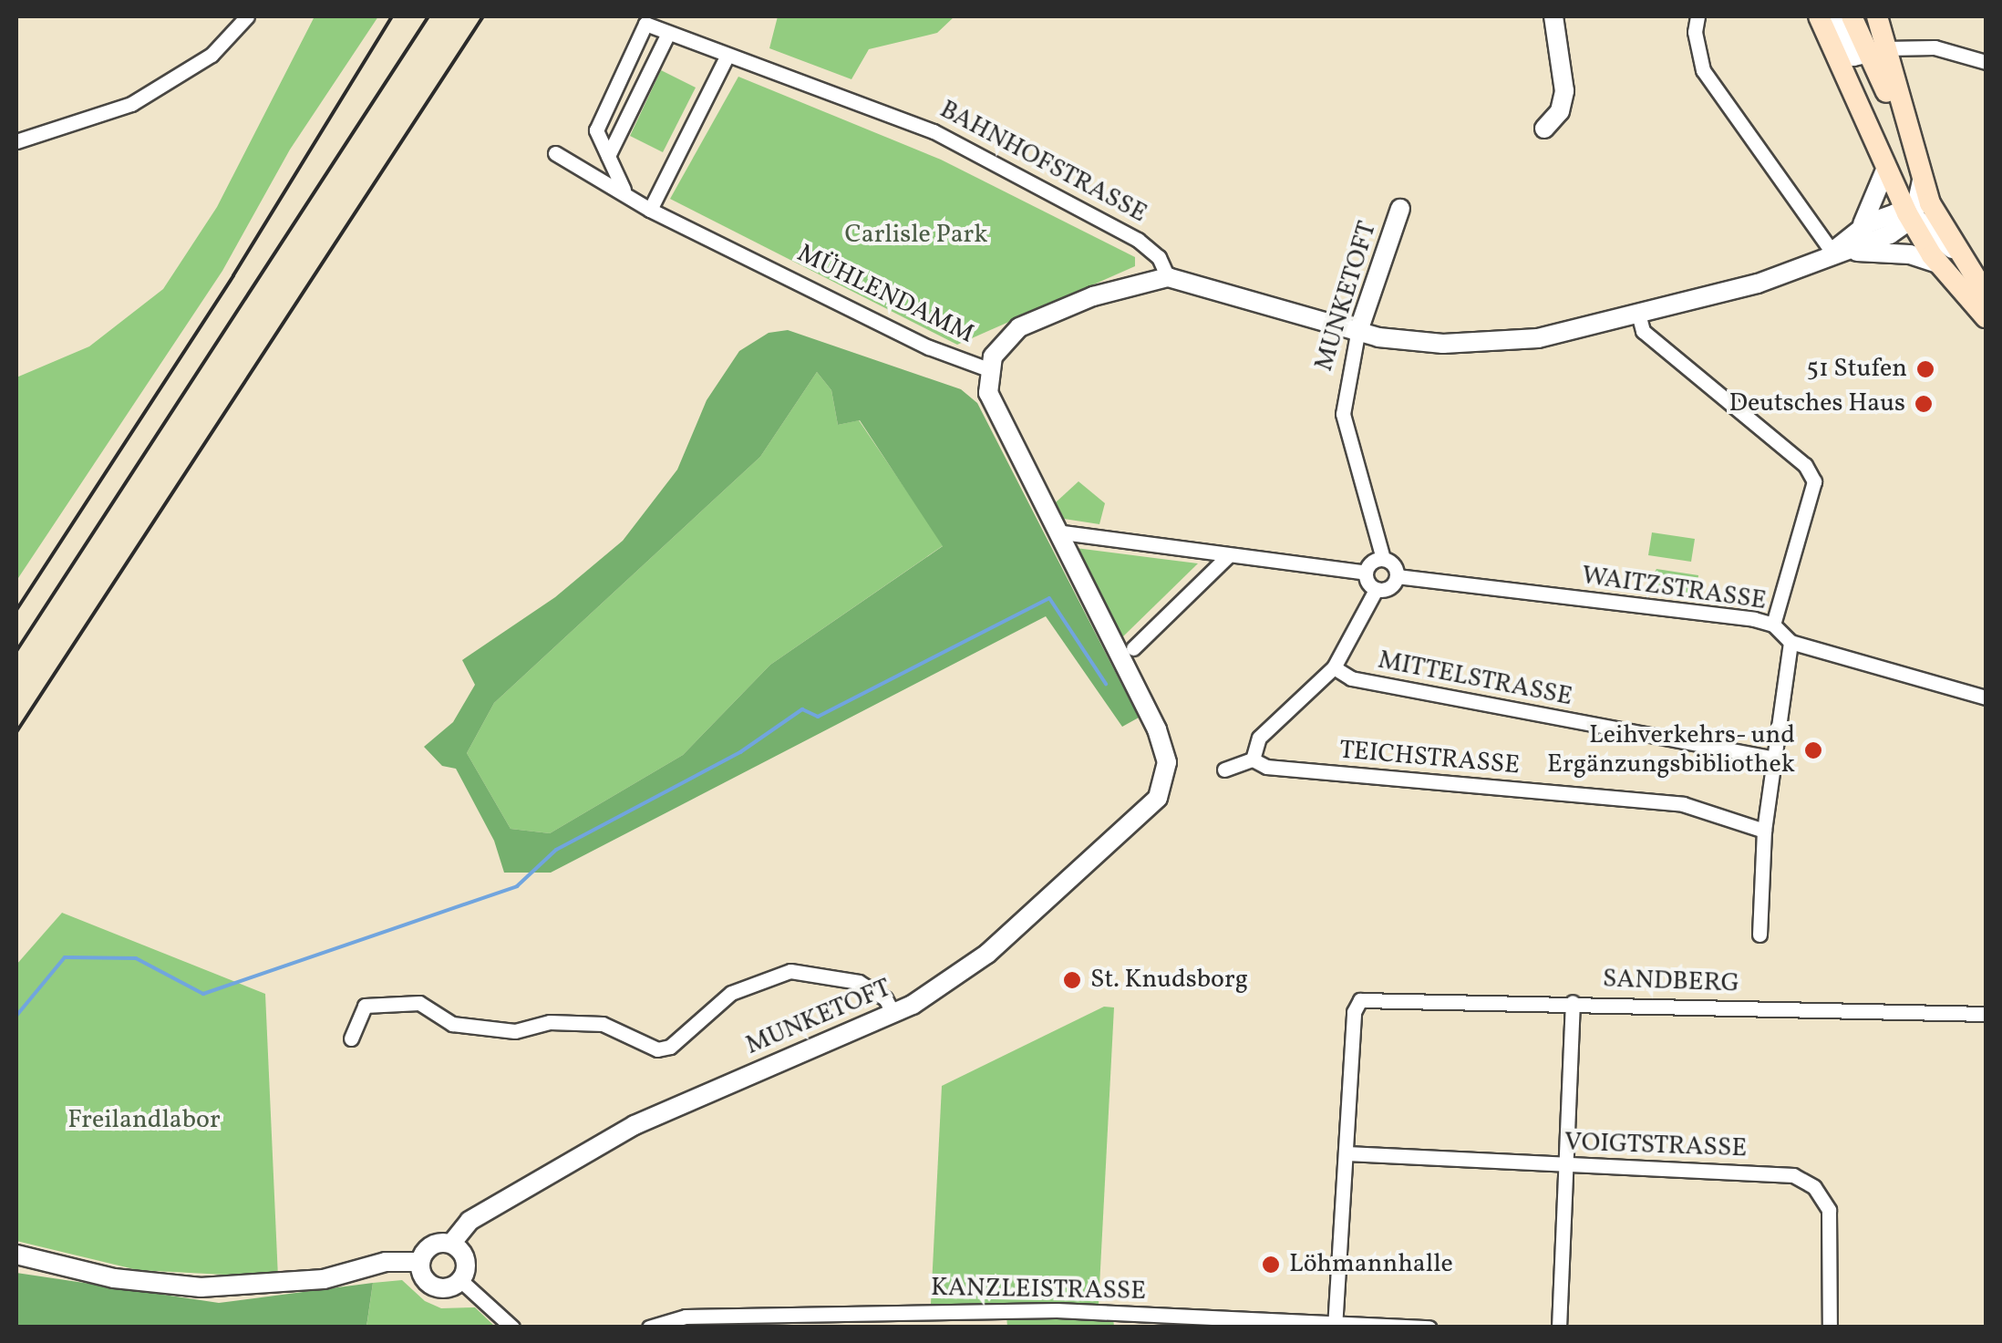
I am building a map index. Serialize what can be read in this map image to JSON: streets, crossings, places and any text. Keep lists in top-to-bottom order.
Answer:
{
  "streets": {
    "street": [
      "BAHNHOFSTRASSE",
      "MÜHLENDAMM",
      "MUNKETOFT",
      "WAITZSTRASSE",
      "MITTELSTRASSE",
      "TEICHSTRASSE",
      "SANDBERG",
      "VOIGTSTRASSE",
      "KANZLEISTRASSE"
    ]
  },
  "crossings": [
    ["MÜHLENDAMM", "MUNKETOFT"],
    ["SANDBERG", "VOIGTSTRASSE"]
  ],
  "parks": ["Carlisle Park", "Freilandlabor"],
  "places": [
    "51 Stufen",
    "Deutsches Haus",
    "Leihverkehrs- und Ergänzungsbibliothek",
    "St. Knudsborg",
    "Löhmannhalle"
  ]
}
